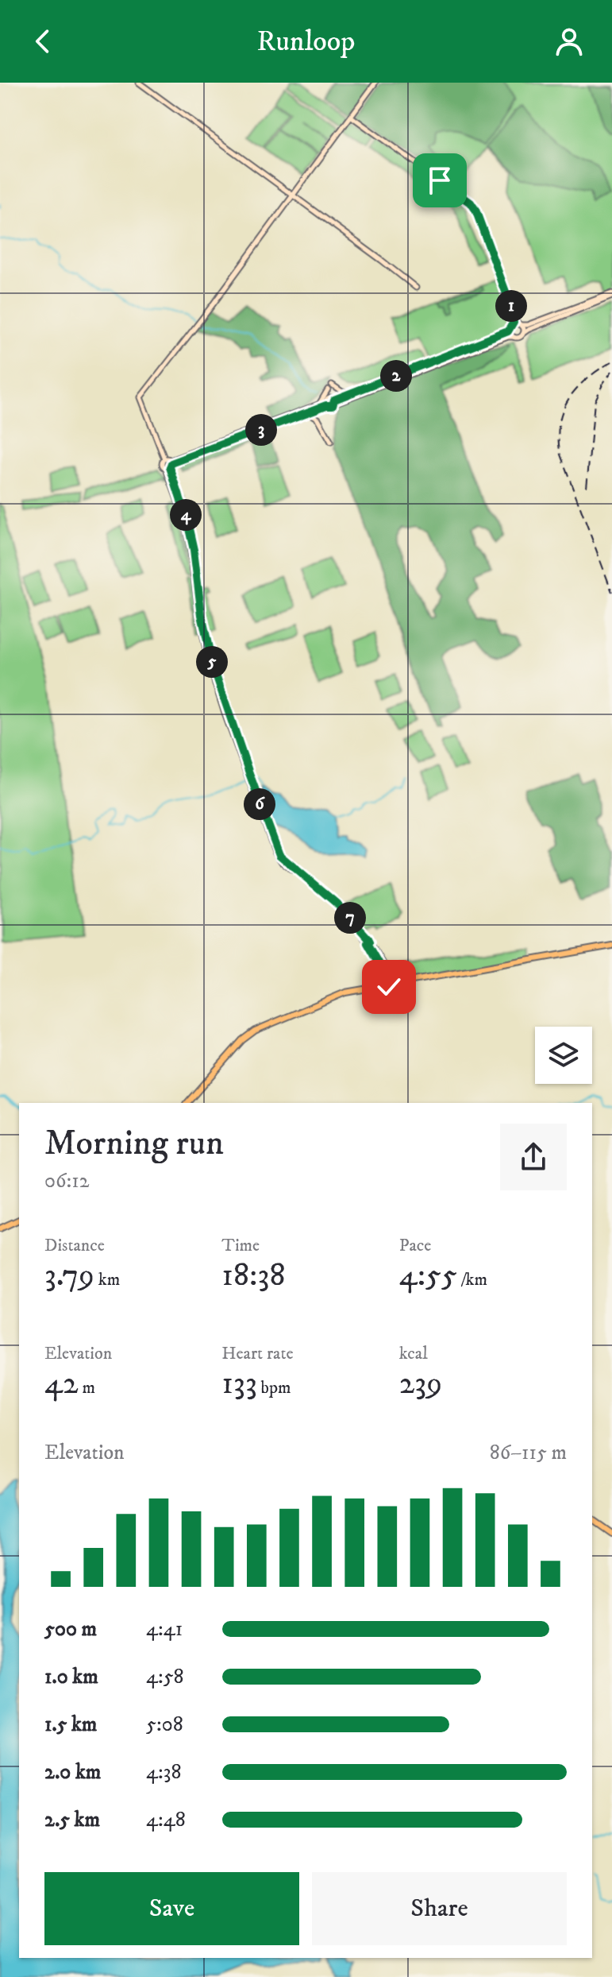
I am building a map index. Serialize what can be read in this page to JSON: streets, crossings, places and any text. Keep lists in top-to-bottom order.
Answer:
{
  "page": {
    "header": "Runloop",
    "pins": [
      "1",
      "2",
      "3",
      "4",
      "5",
      "6",
      "7"
    ],
    "heading": ["Morning run", "06:12"],
    "stats": [
      ["Distance", "3.79 km"],
      ["Time", "18:38"],
      ["Pace", "4:55 /km"],
      ["Elevation", "42 m"],
      ["Heart rate", "133 bpm"],
      ["kcal", "239"]
    ],
    "chart": ["Elevation", "86–115 m"],
    "list": [
      {
        "name": "500 m",
        "note": "4:41"
      },
      {
        "name": "1.0 km",
        "note": "4:58"
      },
      {
        "name": "1.5 km",
        "note": "5:08"
      },
      {
        "name": "2.0 km",
        "note": "4:38"
      },
      {
        "name": "2.5 km",
        "note": "4:48"
      }
    ],
    "buttons": ["Save", "Share"]
  }
}
